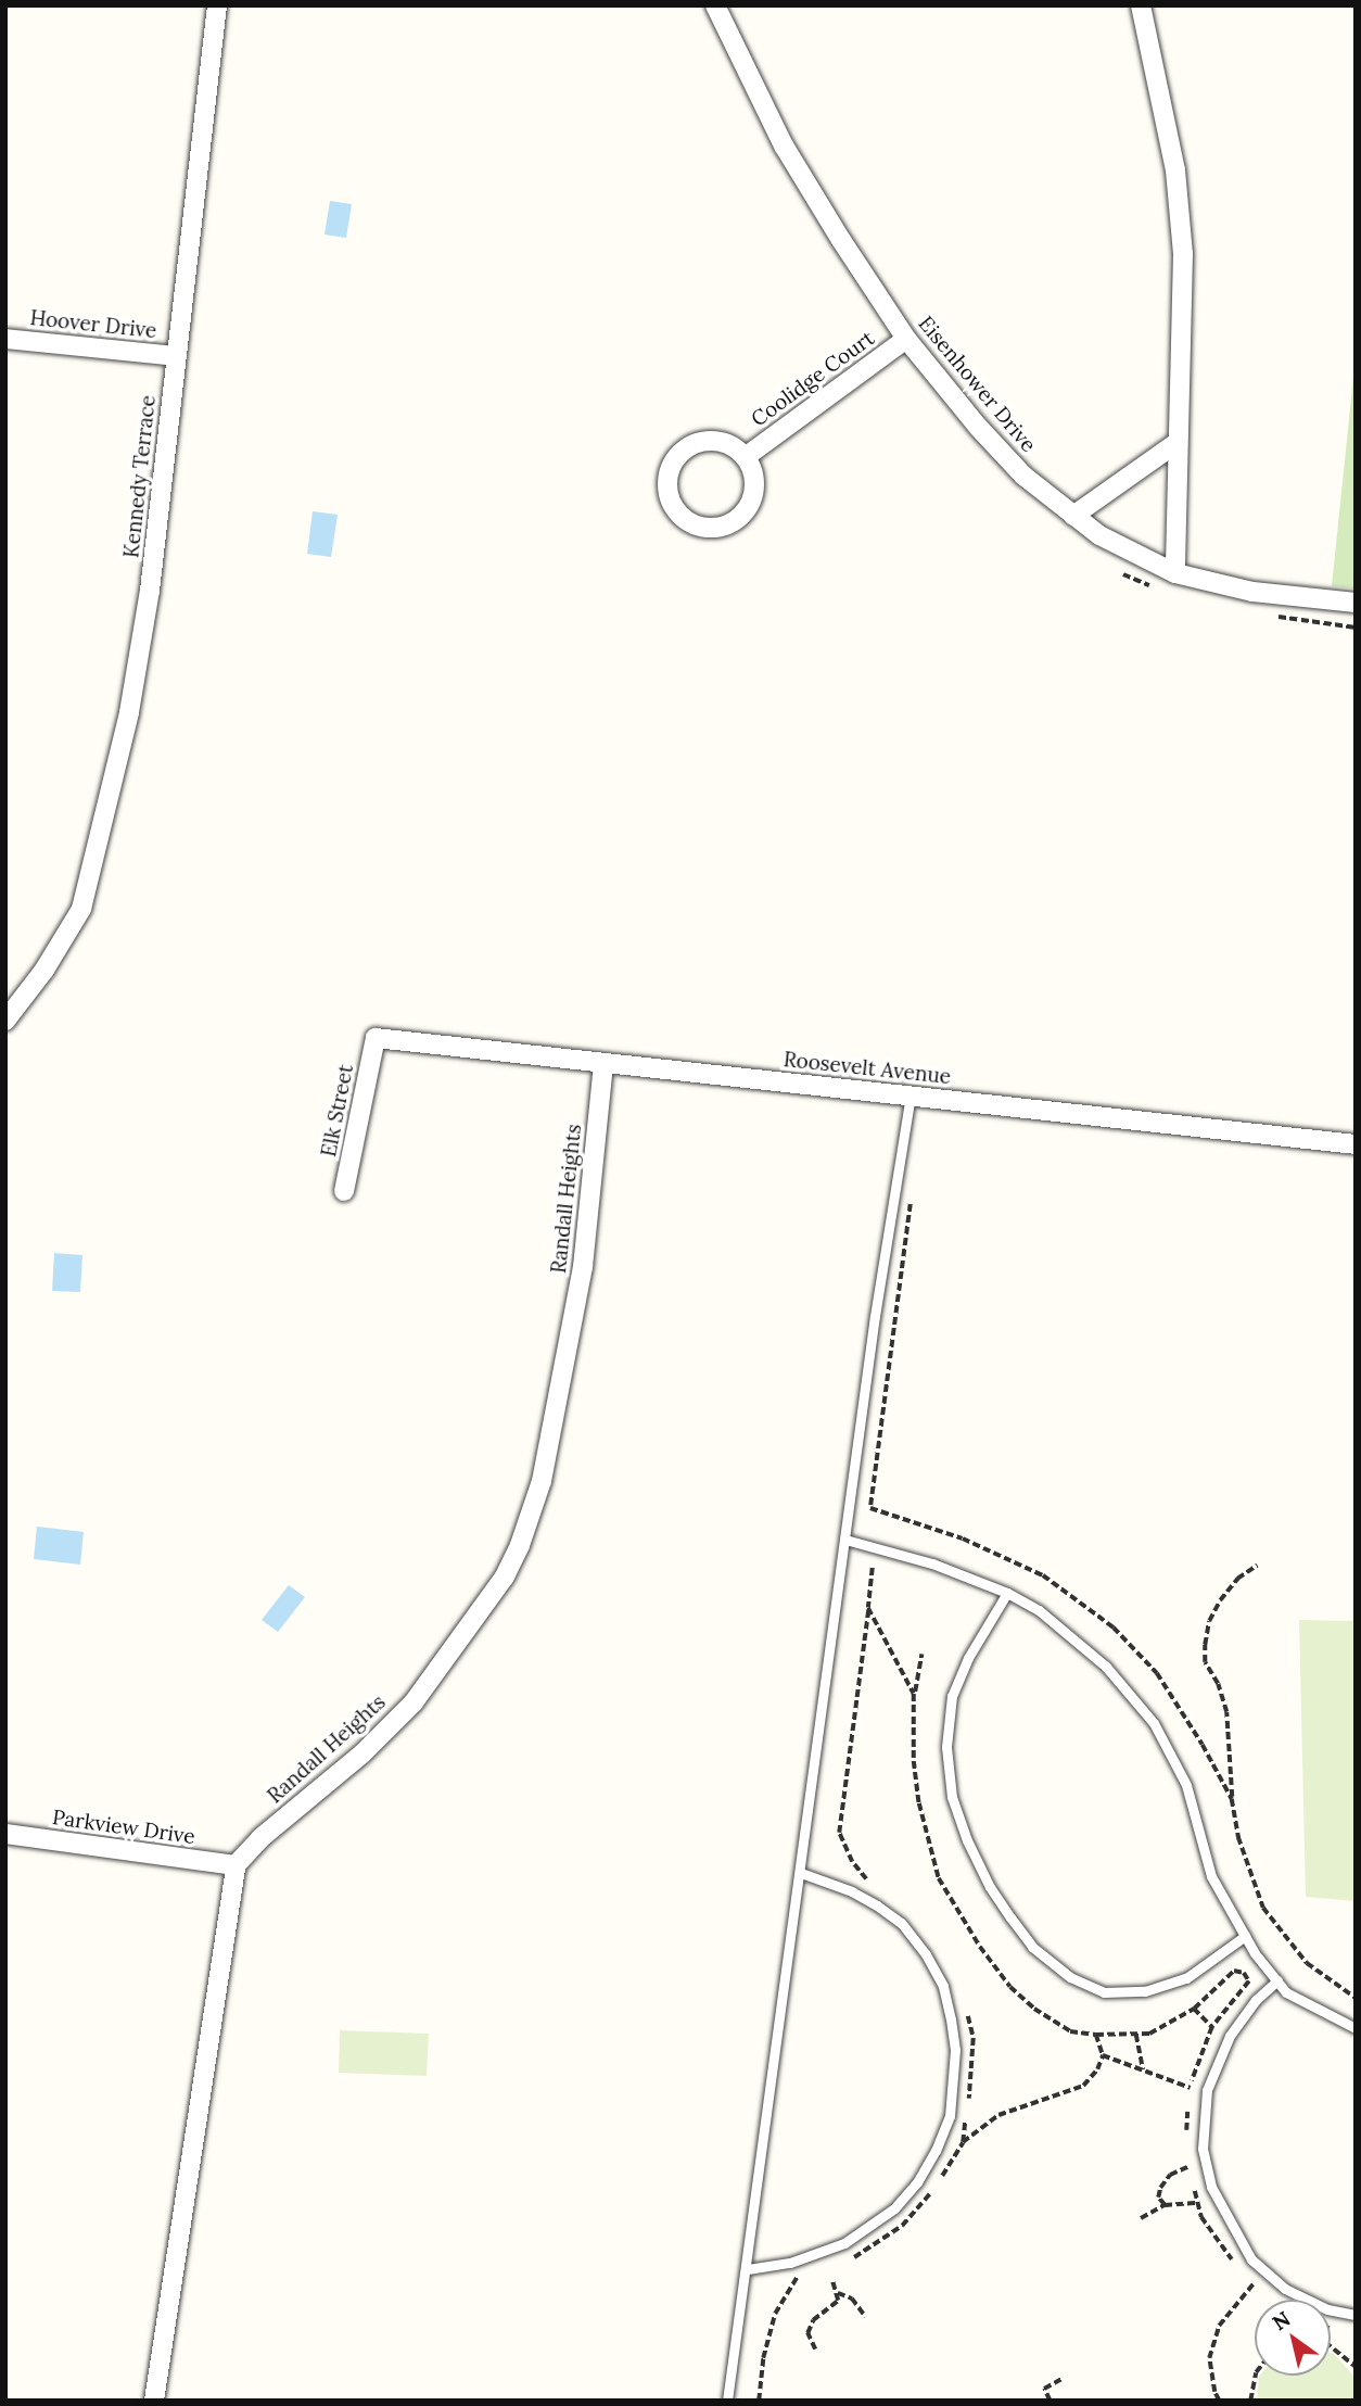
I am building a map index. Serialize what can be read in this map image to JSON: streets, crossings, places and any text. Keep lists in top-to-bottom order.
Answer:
{
  "streets": {
    "street": [
      "Hoover Drive",
      "Coolidge Court",
      "Eisenhower Drive",
      "Kennedy Terrace",
      "Roosevelt Avenue",
      "Elk Street",
      "Randall Heights",
      "Parkview Drive"
    ]
  },
  "crossings": [
    ["Hoover Drive", "Kennedy Terrace"],
    ["Coolidge Court", "Eisenhower Drive"],
    ["Roosevelt Avenue", "Elk Street"],
    ["Roosevelt Avenue", "Randall Heights"],
    ["Randall Heights", "Parkview Drive"]
  ],
  "north": "top left"
}
